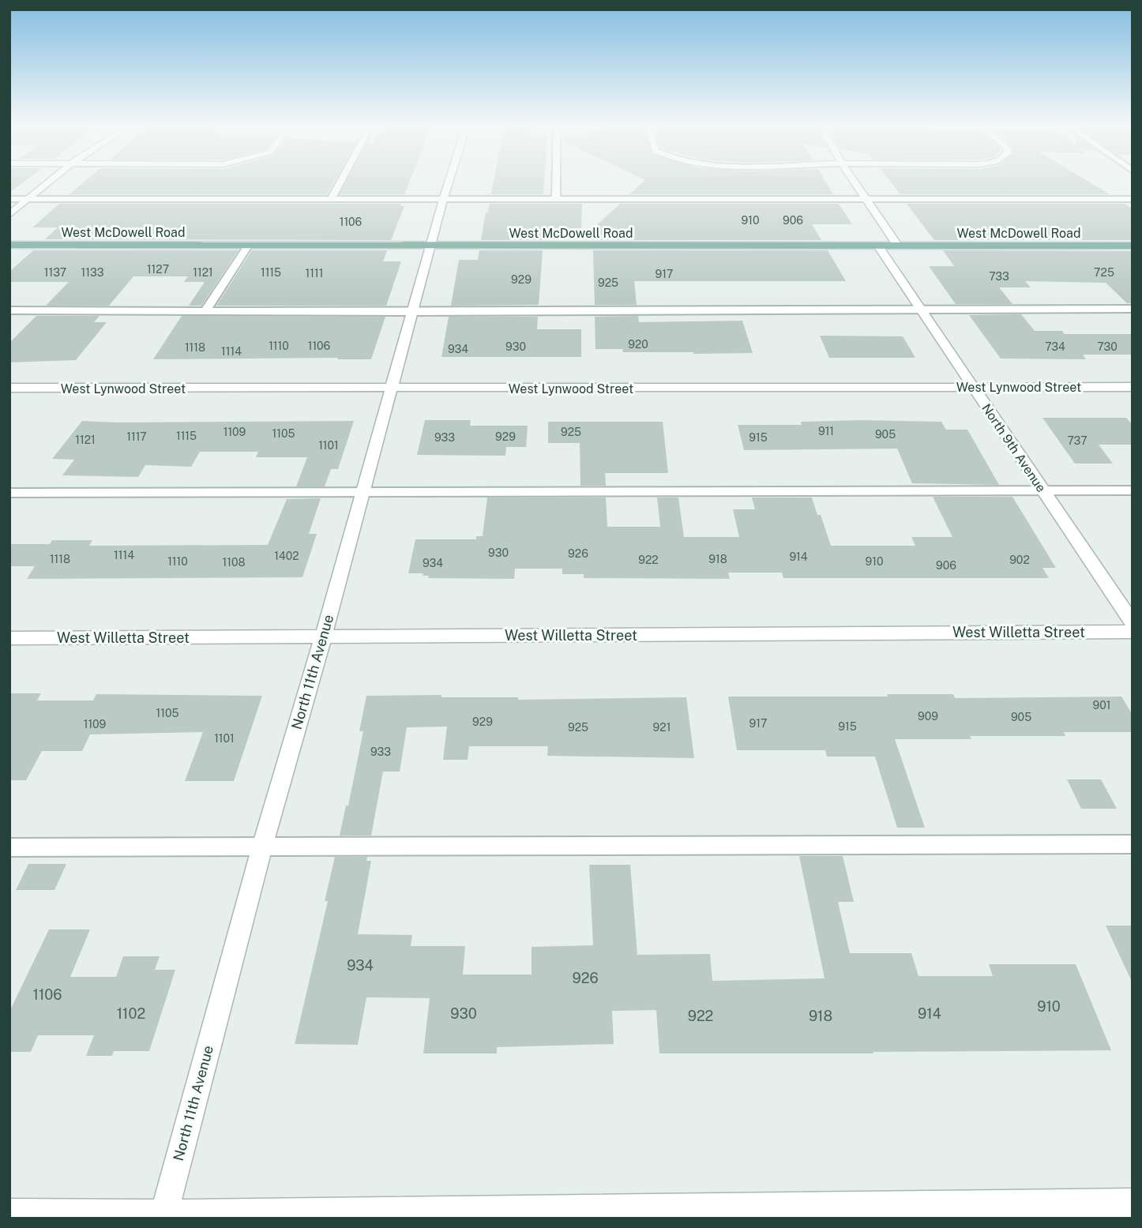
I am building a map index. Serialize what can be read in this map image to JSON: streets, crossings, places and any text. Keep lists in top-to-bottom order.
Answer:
{
  "streets": {
    "main road": ["West McDowell Road"],
    "street": [
      "West Lynwood Street",
      "North 9th Avenue",
      "West Willetta Street",
      "North 11th Avenue"
    ]
  },
  "crossings": [
    ["West McDowell Road", "North 9th Avenue"],
    ["West McDowell Road", "North 11th Avenue"],
    ["West Lynwood Street", "North 9th Avenue"],
    ["West Lynwood Street", "North 11th Avenue"],
    ["West Willetta Street", "North 11th Avenue"]
  ],
  "house_numbers": [
    "910",
    "906",
    "1106",
    "1127",
    "1137",
    "1133",
    "1121",
    "1115",
    "725",
    "1111",
    "917",
    "733",
    "929",
    "925",
    "920",
    "1110",
    "1106",
    "930",
    "734",
    "730",
    "1118",
    "934",
    "1114",
    "911",
    "1109",
    "925",
    "1105",
    "905",
    "1115",
    "1117",
    "929",
    "933",
    "915",
    "1121",
    "737",
    "1101",
    "930",
    "926",
    "1114",
    "1402",
    "914",
    "1118",
    "918",
    "922",
    "902",
    "1110",
    "910",
    "1108",
    "934",
    "906",
    "901",
    "1105",
    "909",
    "905",
    "929",
    "917",
    "1109",
    "915",
    "925",
    "921",
    "1101",
    "933",
    "934",
    "926",
    "1106",
    "910",
    "1102",
    "930",
    "914",
    "922",
    "918"
  ]
}
